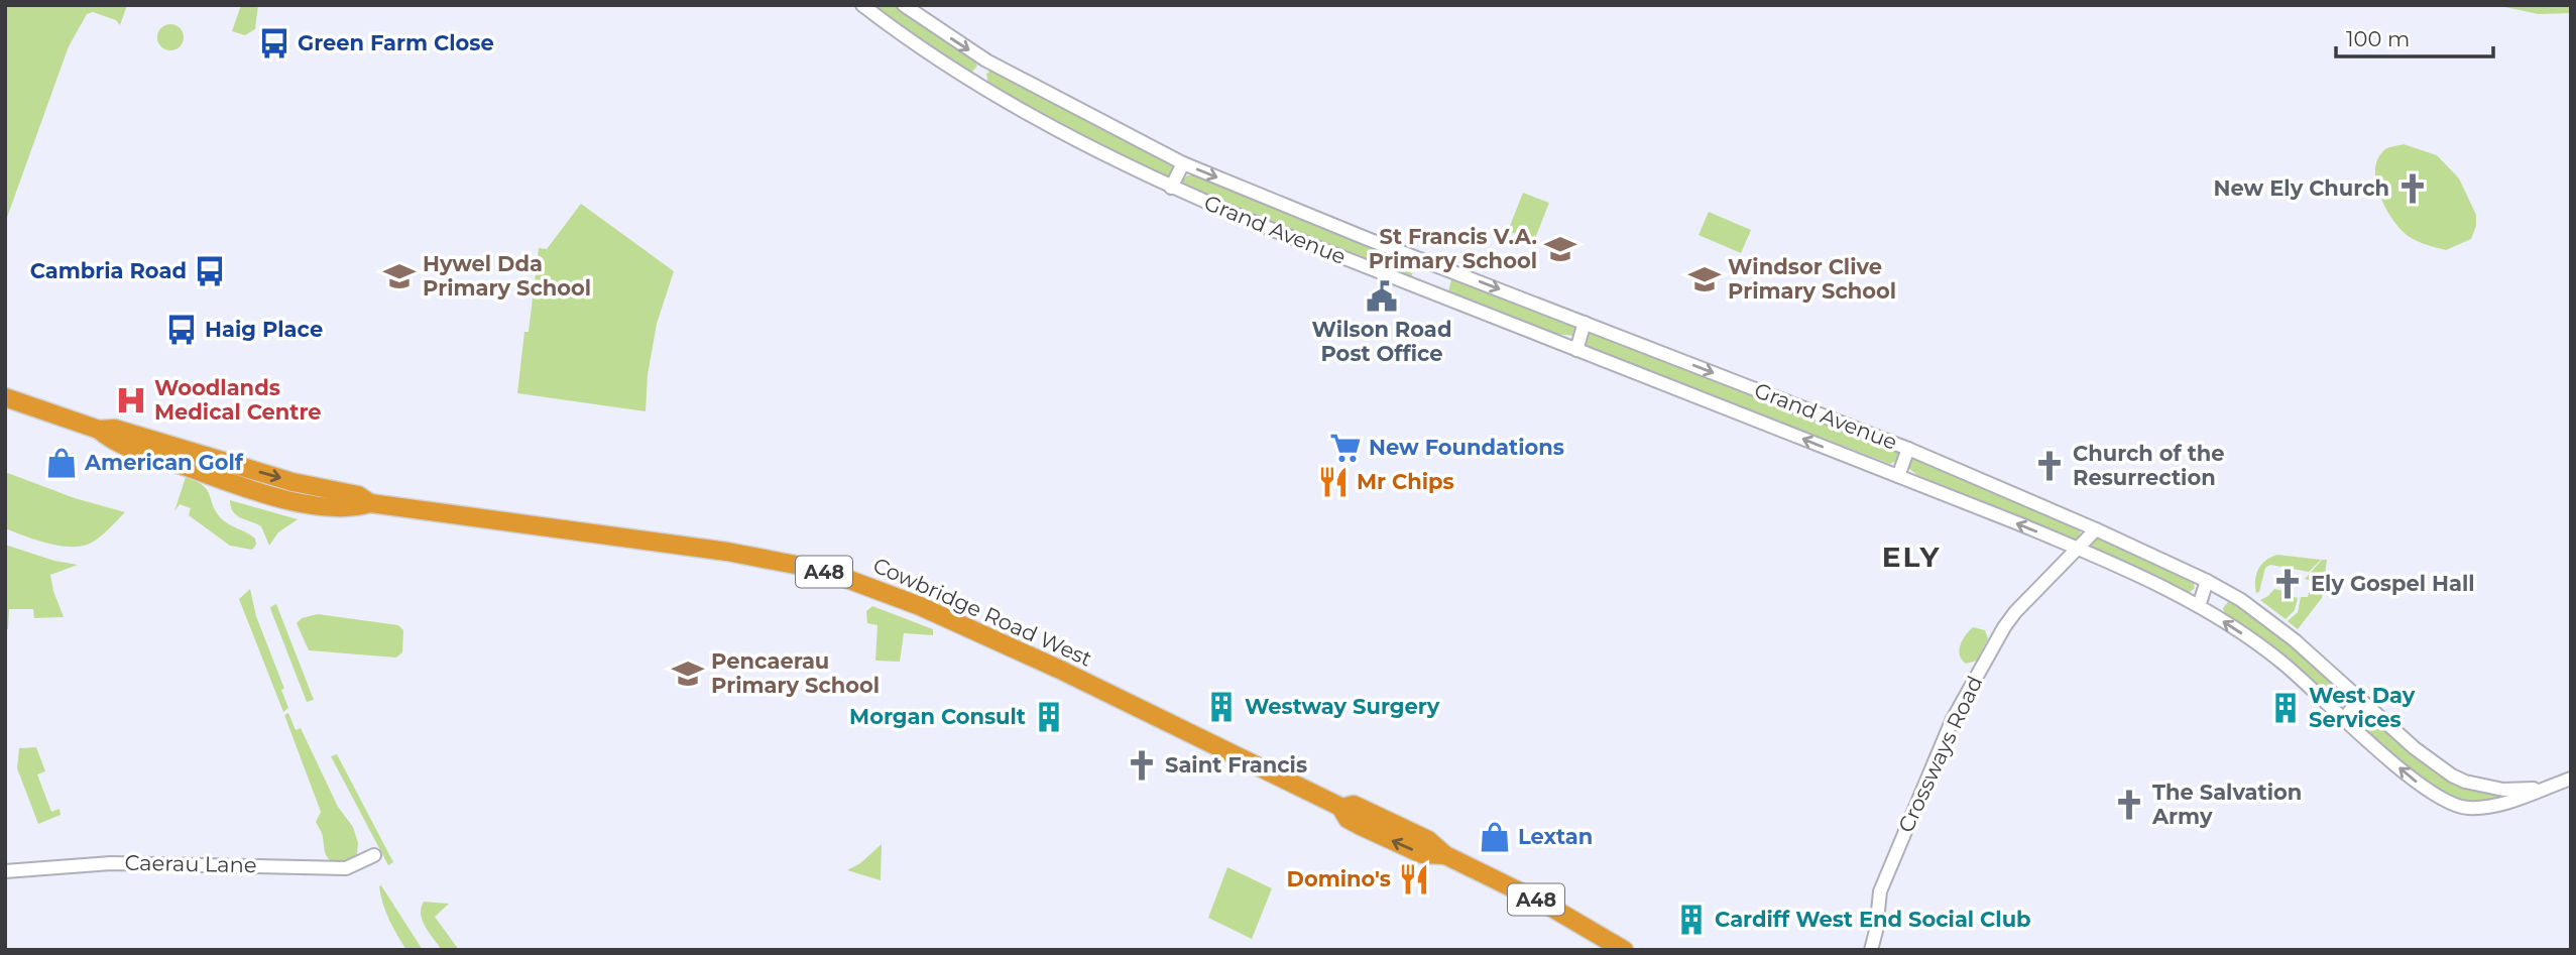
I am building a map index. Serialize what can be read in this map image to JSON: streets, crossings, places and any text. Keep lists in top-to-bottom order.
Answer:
{
  "streets": {
    "highway": ["A48", "Cowbridge Road West"],
    "street": ["Grand Avenue", "Crossways Road", "Caerau Lane"]
  },
  "crossings": [
    ["Grand Avenue", "Crossways Road"]
  ],
  "districts": ["ELY"],
  "places": {
    "bus stop": ["Green Farm Close", "Cambria Road", "Haig Place"],
    "church": [
      "New Ely Church",
      "Church of the Resurrection",
      "Ely Gospel Hall",
      "Saint Francis",
      "The Salvation Army"
    ],
    "school or university": [
      "St Francis V.A. Primary School",
      "Hywel Dda Primary School",
      "Windsor Clive Primary School",
      "Pencaerau Primary School"
    ],
    "public building": ["Wilson Road Post Office"],
    "hospital": ["Woodlands Medical Centre"],
    "supermarket": ["New Foundations"],
    "shop": ["American Golf", "Lextan"],
    "restaurant": ["Mr Chips", "Domino's"],
    "building": [
      "Westway Surgery",
      "West Day Services",
      "Morgan Consult",
      "Cardiff West End Social Club"
    ]
  },
  "scale_bar": "100 m"
}
